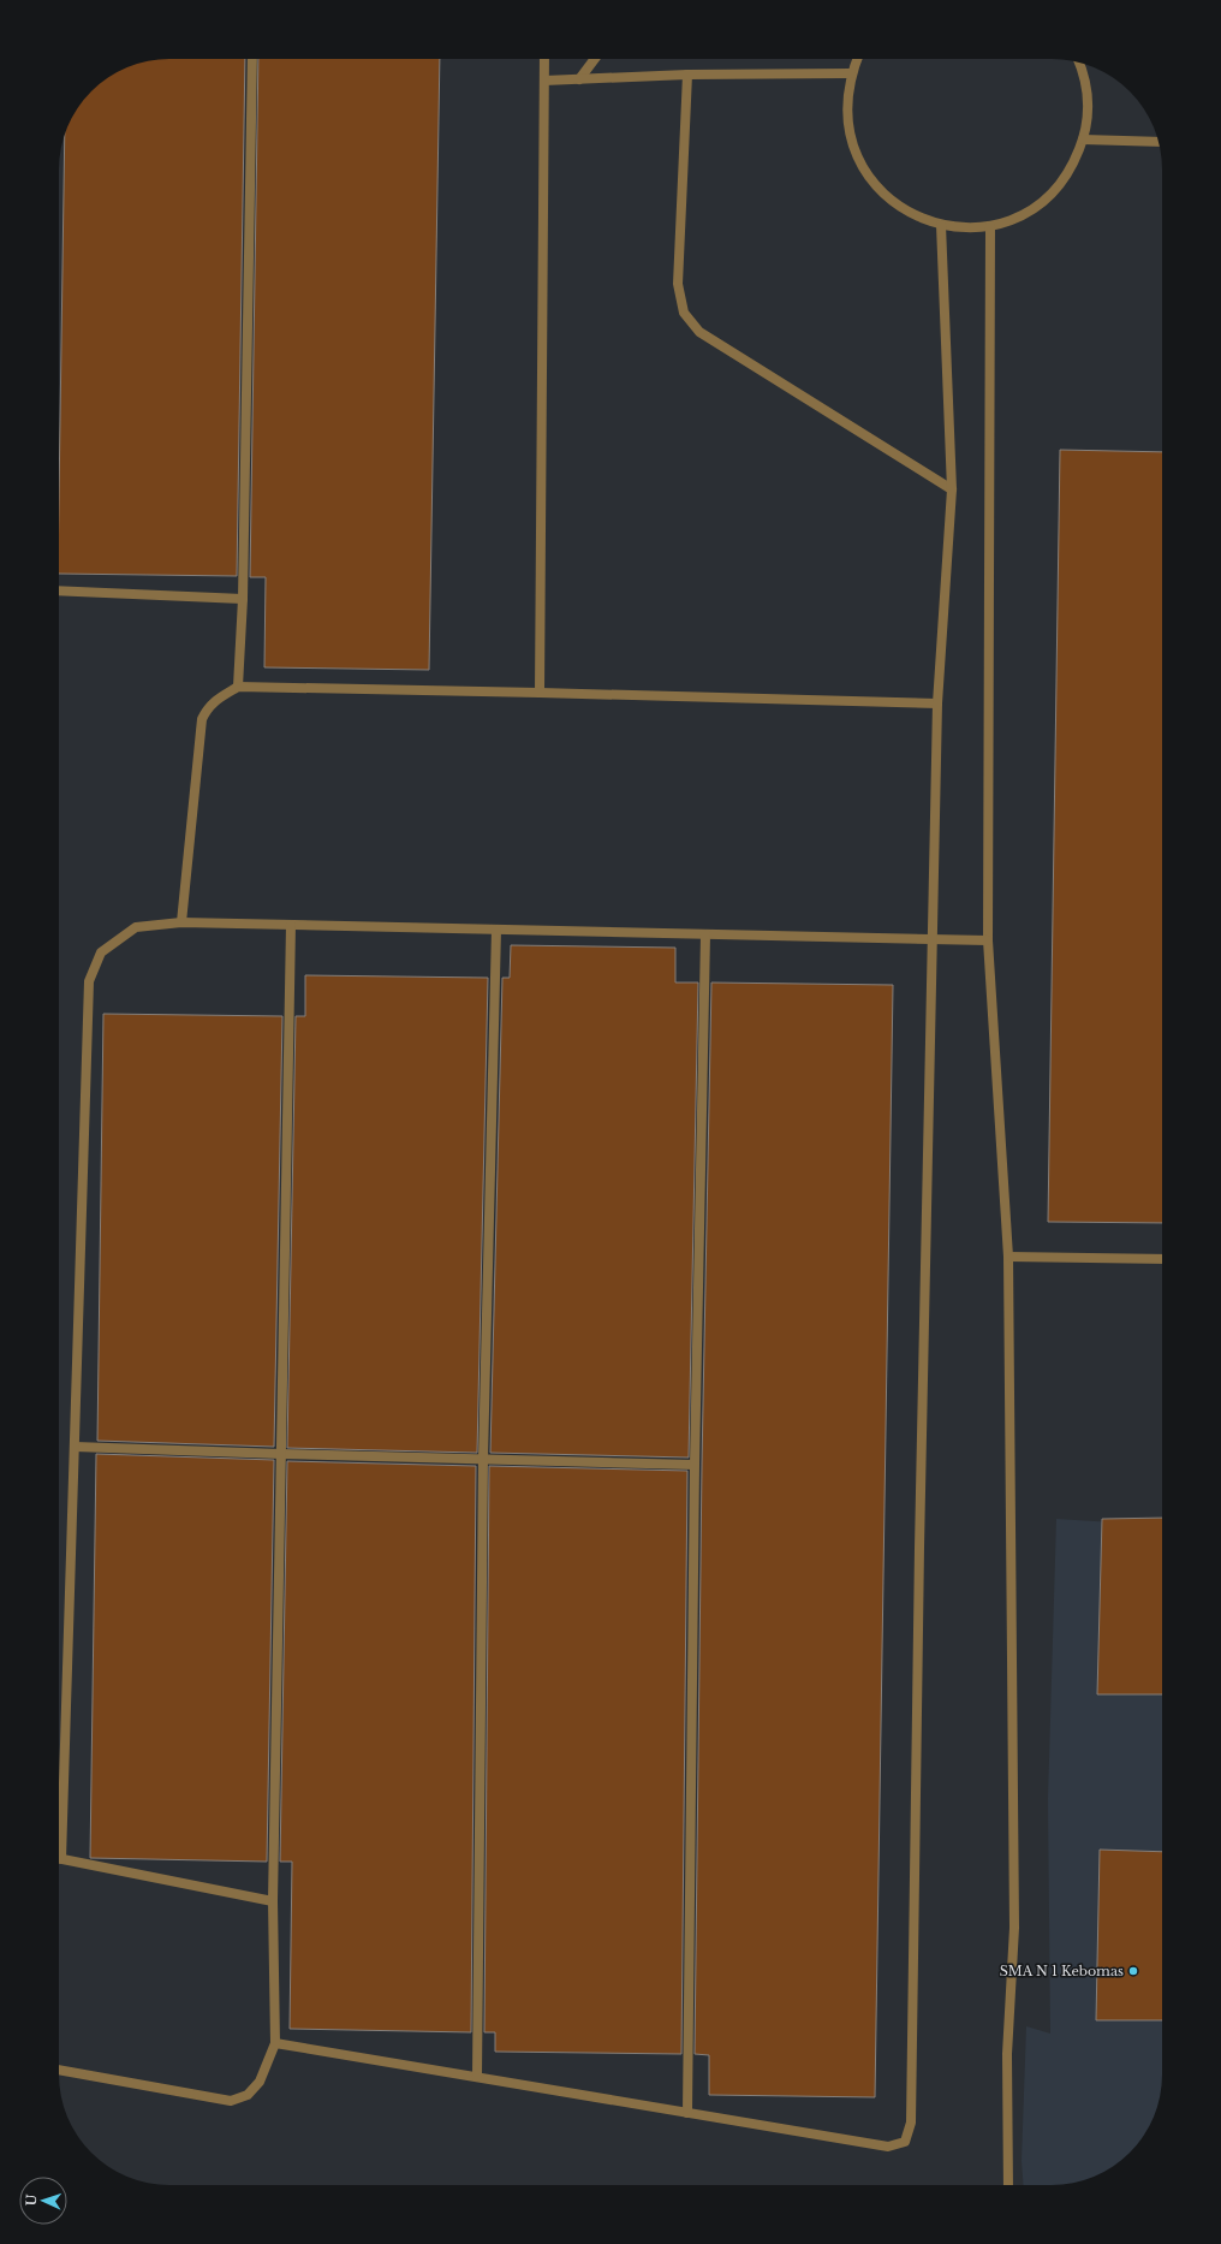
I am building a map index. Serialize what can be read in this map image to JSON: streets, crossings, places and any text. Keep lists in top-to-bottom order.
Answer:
{
  "places": ["SMA N 1 Kebomas"],
  "north": "left"
}
